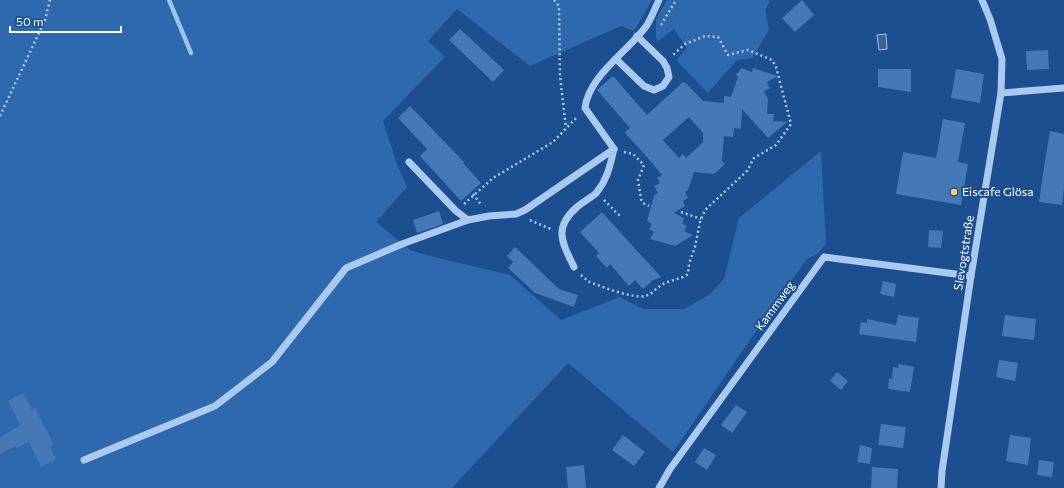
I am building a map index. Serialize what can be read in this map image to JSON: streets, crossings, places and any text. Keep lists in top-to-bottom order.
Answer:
{
  "streets": {
    "street": ["Slevogtstraße", "Kammweg"]
  },
  "crossings": [
    ["Slevogtstraße", "Kammweg"]
  ],
  "places": ["Eiscafe Glösa"],
  "scale_bar": "50 m"
}
